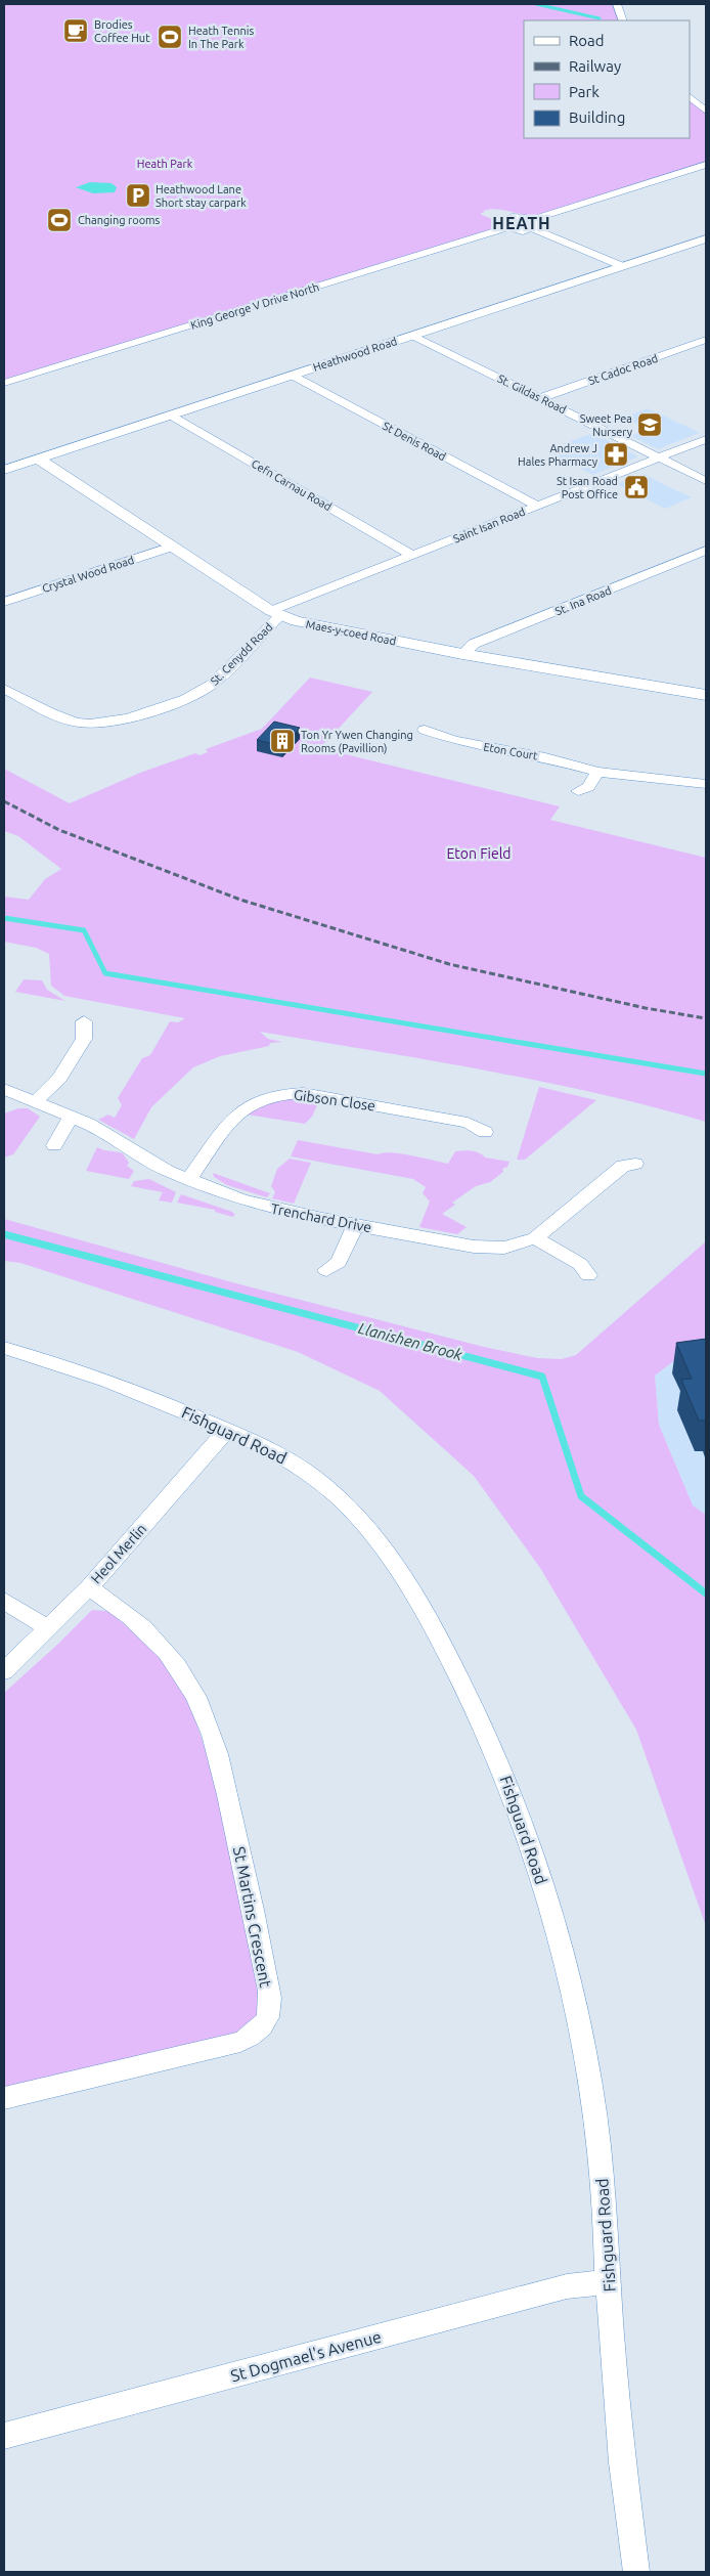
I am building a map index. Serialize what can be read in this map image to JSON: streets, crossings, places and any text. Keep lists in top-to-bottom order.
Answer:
{
  "streets": {
    "street": [
      "King George V Drive North",
      "Heathwood Road",
      "St Cadoc Road",
      "St. Gildas Road",
      "St Denis Road",
      "Cefn Carnau Road",
      "Saint Isan Road",
      "Crystal Wood Road",
      "St. Ina Road",
      "Maes-y-coed Road",
      "St. Cenydd Road",
      "Eton Court",
      "Gibson Close",
      "Trenchard Drive",
      "Fishguard Road",
      "Heol Merlin",
      "St Martins Crescent",
      "St Dogmael's Avenue"
    ]
  },
  "crossings": [
    ["Heathwood Road", "St. Gildas Road"],
    ["Heathwood Road", "St Denis Road"],
    ["Heathwood Road", "Cefn Carnau Road"],
    ["Heathwood Road", "Maes-y-coed Road"],
    ["St Cadoc Road", "St. Gildas Road"],
    ["St. Gildas Road", "Saint Isan Road"],
    ["St Denis Road", "Saint Isan Road"],
    ["Cefn Carnau Road", "Saint Isan Road"],
    ["Saint Isan Road", "Maes-y-coed Road"],
    ["Saint Isan Road", "St. Cenydd Road"],
    ["Crystal Wood Road", "Maes-y-coed Road"],
    ["St. Ina Road", "Maes-y-coed Road"],
    ["Maes-y-coed Road", "St. Cenydd Road"],
    ["Gibson Close", "Trenchard Drive"],
    ["Fishguard Road", "Heol Merlin"],
    ["Fishguard Road", "St Dogmael's Avenue"],
    ["Heol Merlin", "St Martins Crescent"]
  ],
  "districts": ["HEATH"],
  "water": ["Llanishen Brook"],
  "parks": ["Heath Park", "Eton Field"],
  "places": {
    "cafe": ["Brodies Coffee Hut"],
    "sports": ["Heath Tennis In The Park", "Changing rooms"],
    "parking": ["Heathwood Lane Short stay carpark"],
    "school or university": ["Sweet Pea Nursery"],
    "pharmacy": ["Andrew J Hales Pharmacy"],
    "public building": ["St Isan Road Post Office"],
    "building": ["Ton Yr Ywen Changing Rooms (Pavillion)"]
  },
  "legend": [
    "Road",
    "Railway",
    "Park",
    "Building"
  ]
}
